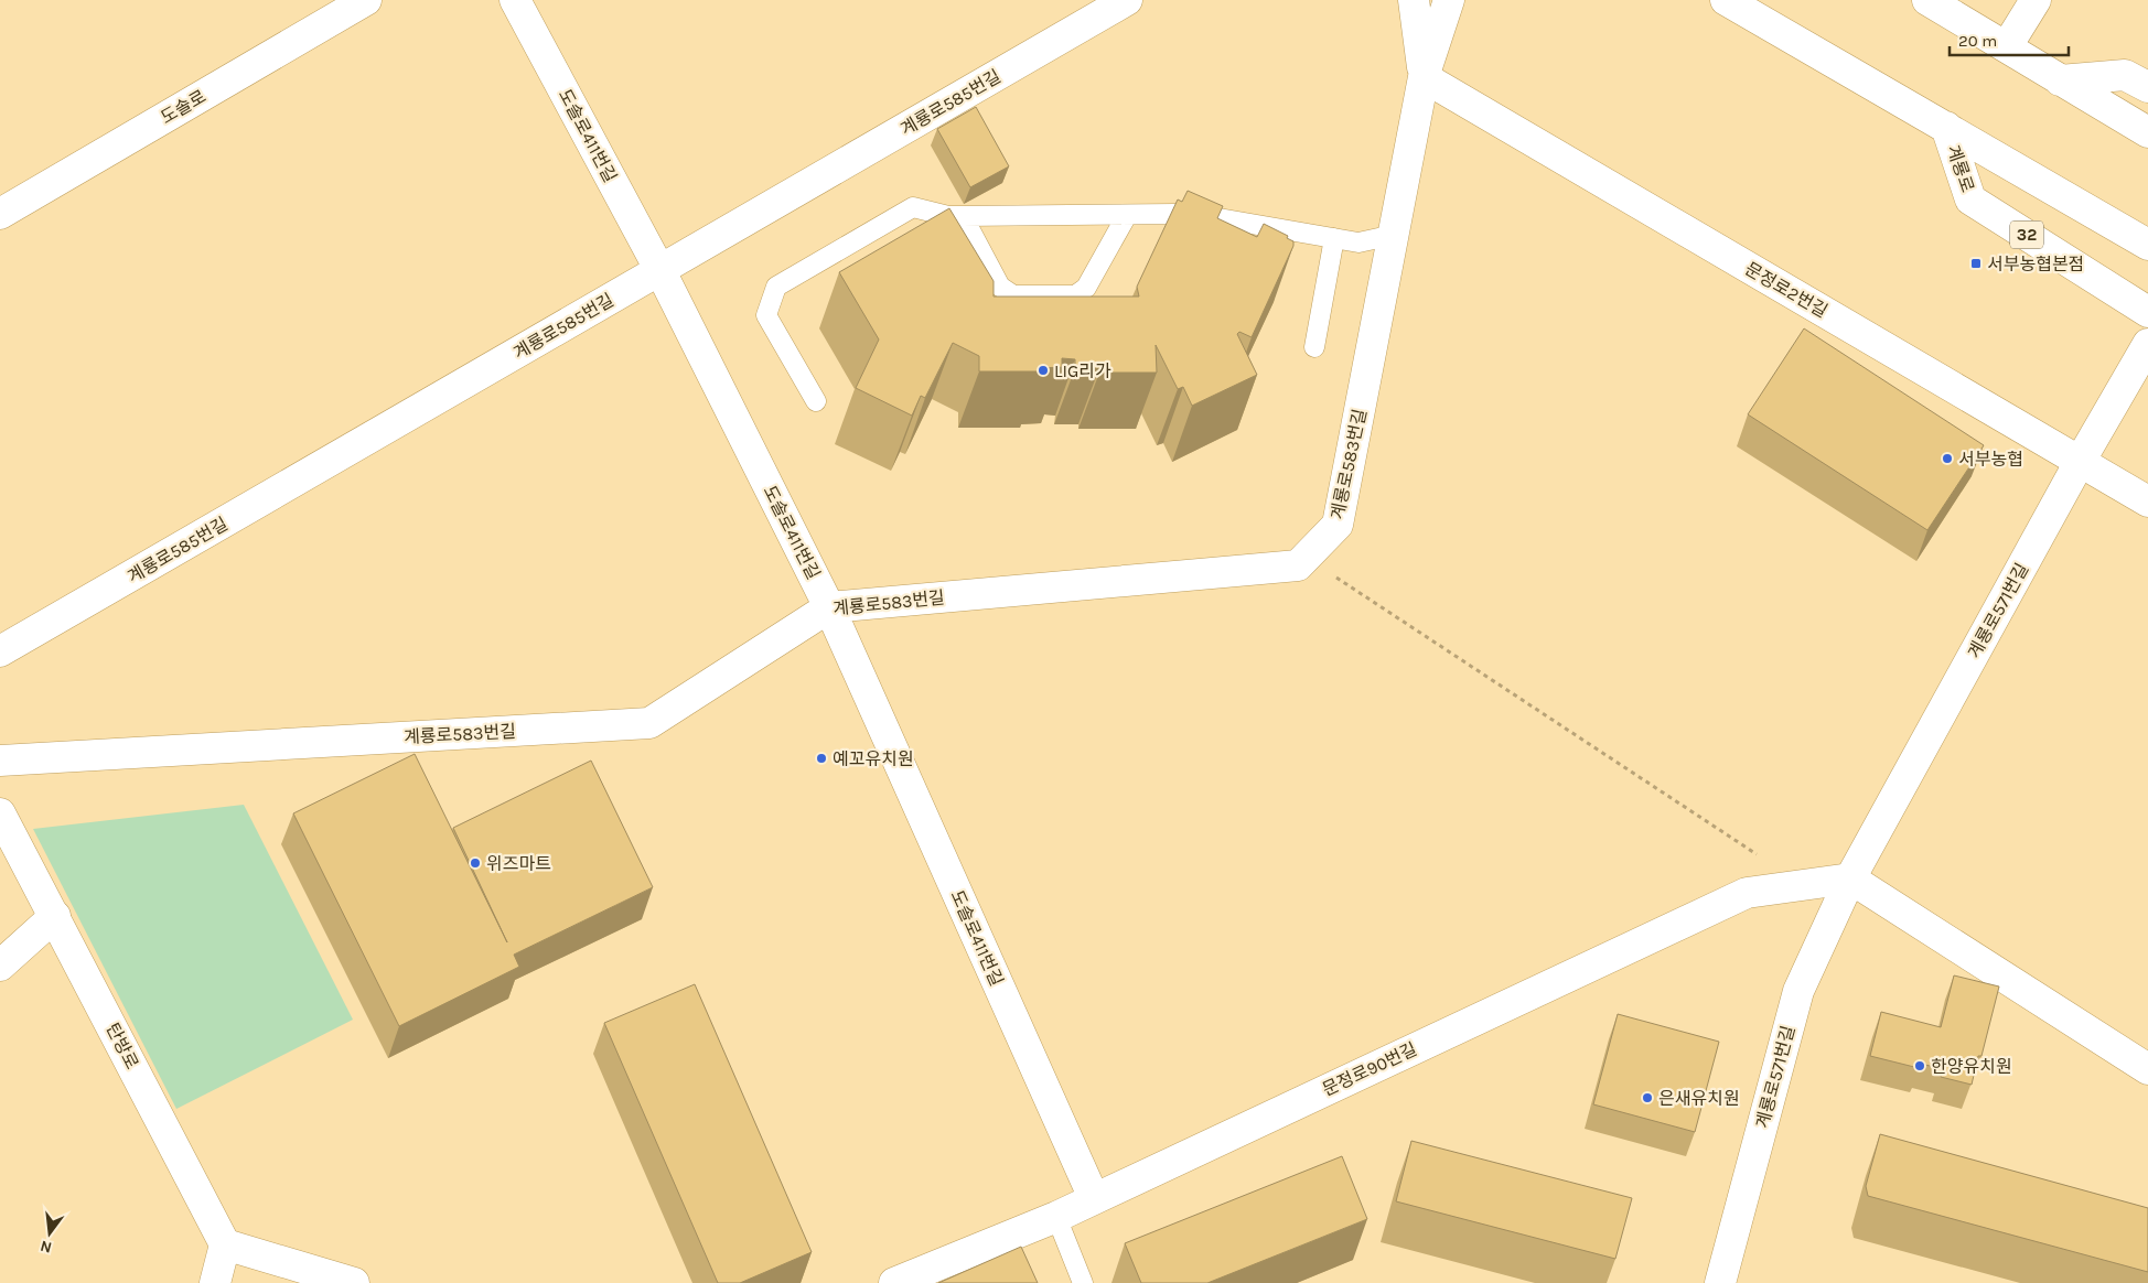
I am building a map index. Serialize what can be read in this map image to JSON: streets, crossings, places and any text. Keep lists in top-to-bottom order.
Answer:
{
  "streets": {
    "street": [
      "계룡로585번길",
      "도솔로",
      "도솔로411번길",
      "계룡로",
      "32",
      "문정로2번길",
      "계룡로583번길",
      "계룡로571번길",
      "탄방로",
      "문정로90번길"
    ]
  },
  "crossings": [
    ["계룡로585번길", "도솔로411번길"],
    ["도솔로411번길", "계룡로583번길"],
    ["도솔로411번길", "문정로90번길"],
    ["문정로2번길", "계룡로583번길"],
    ["문정로2번길", "계룡로571번길"],
    ["계룡로571번길", "문정로90번길"]
  ],
  "places": {
    "transit": ["서부농협본점"],
    "other": [
      "LIG리가",
      "서부농협",
      "예꼬유치원",
      "위즈마트",
      "한양유치원",
      "은새유치원"
    ]
  },
  "scale_bar": "20 m",
  "north": "bottom"
}
